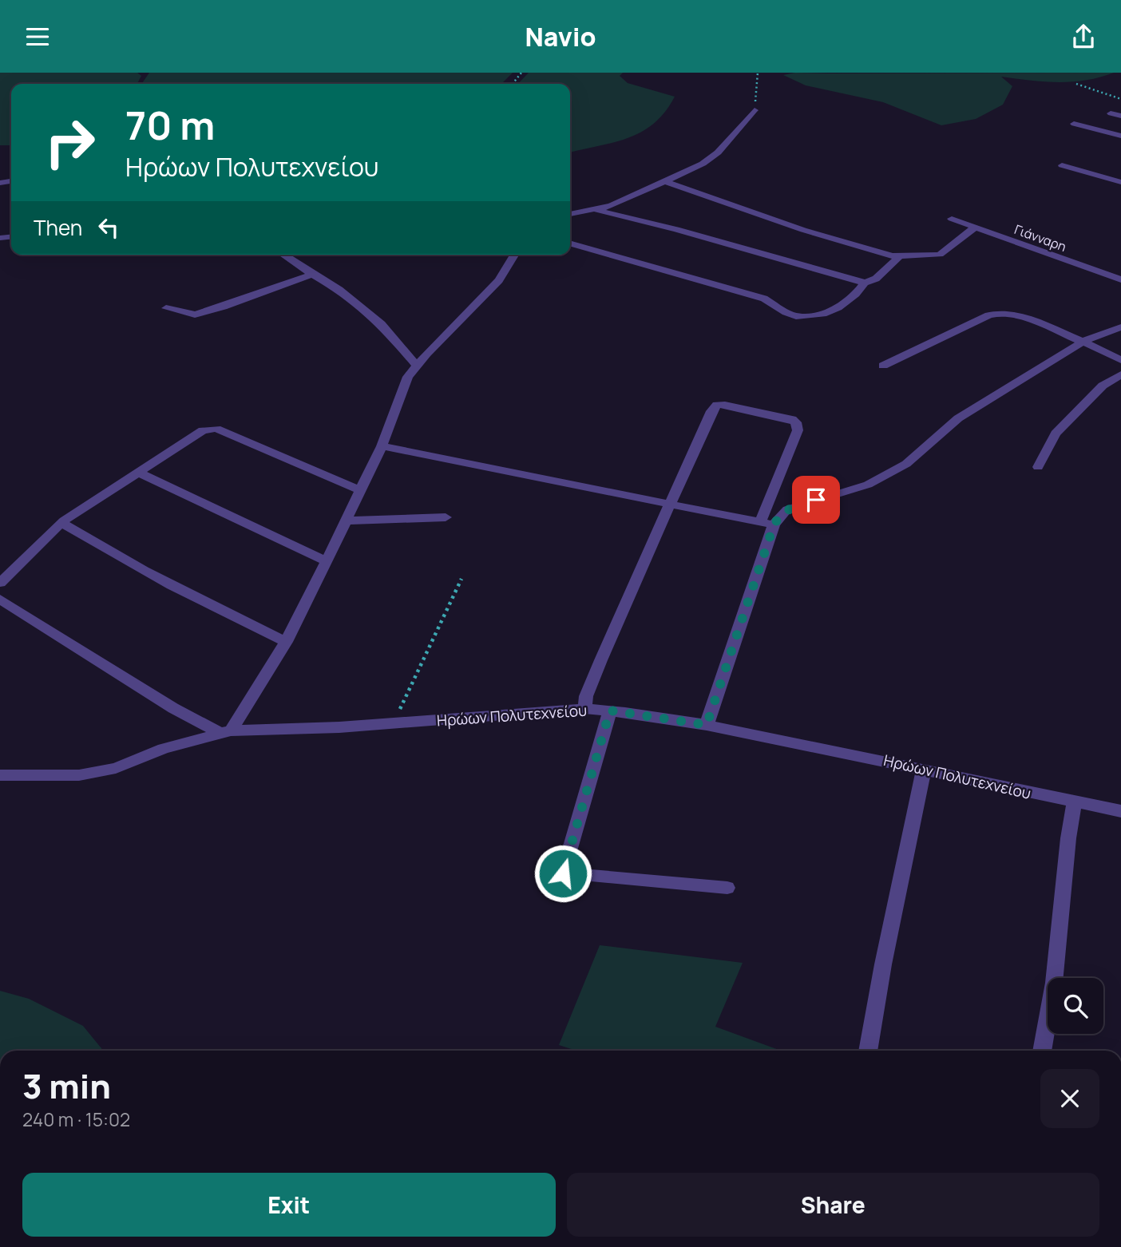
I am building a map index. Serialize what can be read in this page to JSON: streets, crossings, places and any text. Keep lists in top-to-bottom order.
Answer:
{
  "streets": {
    "street": ["Γιάνναρη", "Ηρώων Πολυτεχνείου"]
  },
  "page": {
    "header": "Navio",
    "turn": ["70 m", "Ηρώων Πολυτεχνείου"],
    "then": "Then",
    "heading": ["3 min", "240 m · 15:02"],
    "buttons": ["Exit", "Share"]
  }
}
